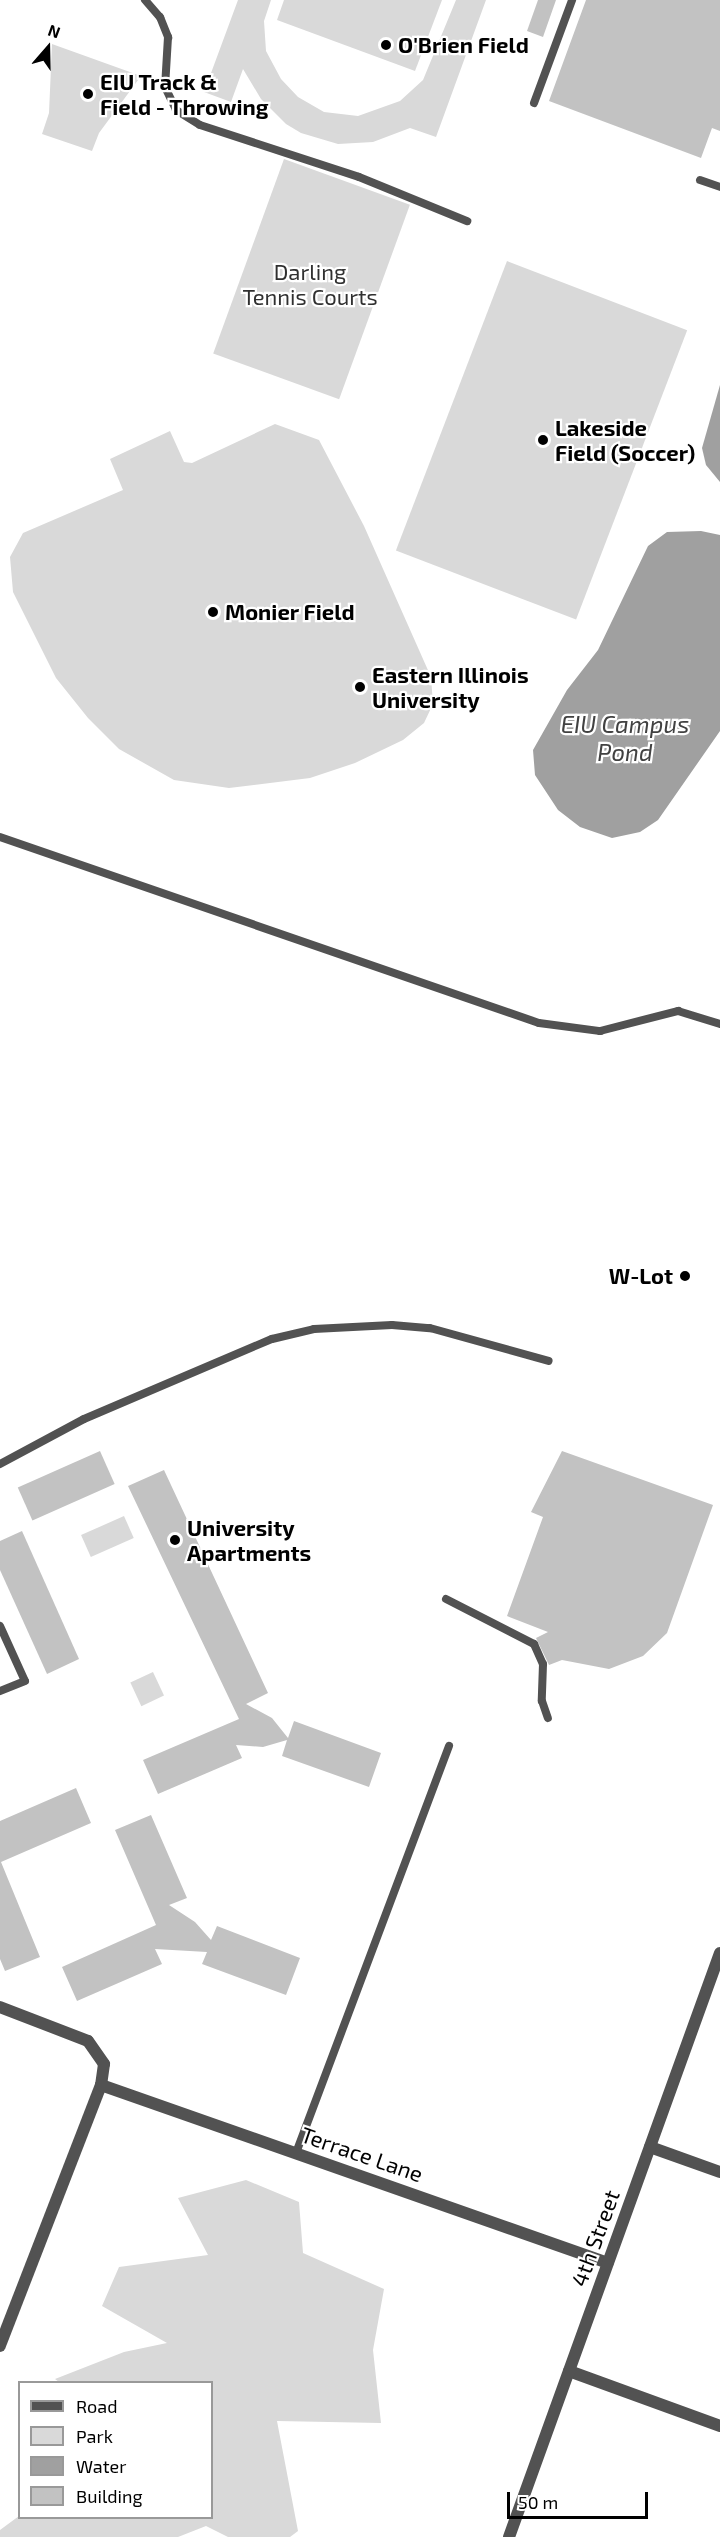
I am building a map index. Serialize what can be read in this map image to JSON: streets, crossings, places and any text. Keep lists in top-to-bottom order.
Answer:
{
  "streets": {
    "street": ["Terrace Lane", "4th Street"]
  },
  "crossings": [
    ["Terrace Lane", "4th Street"]
  ],
  "water": ["EIU Campus Pond"],
  "parks": ["Darling Tennis Courts"],
  "places": [
    "O'Brien Field",
    "EIU Track & Field - Throwing",
    "Lakeside Field (Soccer)",
    "Monier Field",
    "Eastern Illinois University",
    "W-Lot",
    "University Apartments"
  ],
  "legend": [
    "Road",
    "Park",
    "Water",
    "Building"
  ],
  "scale_bar": "50 m",
  "north": "top"
}
